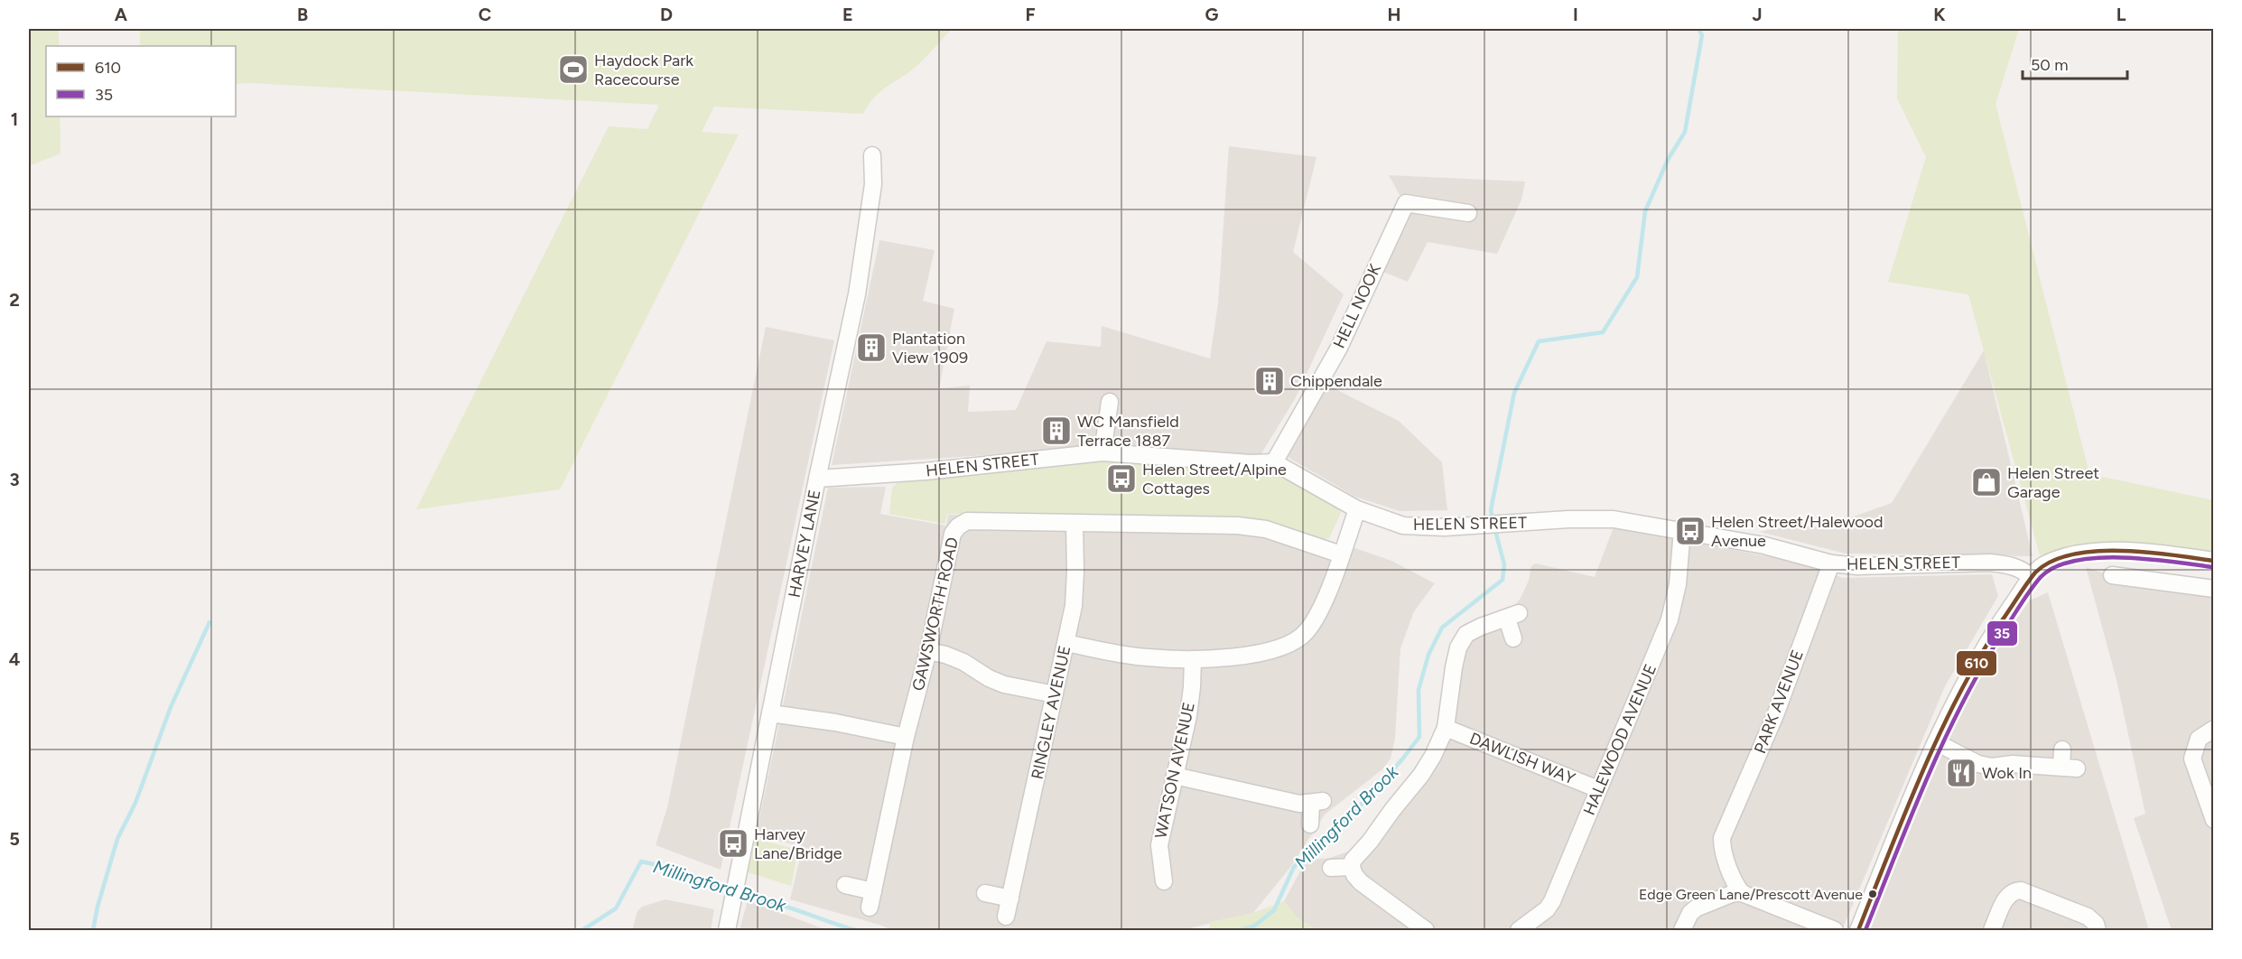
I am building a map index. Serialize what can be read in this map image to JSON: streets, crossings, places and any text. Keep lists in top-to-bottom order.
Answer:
{
  "streets": {
    "street": [
      "HELL NOOK",
      "HELEN STREET",
      "HARVEY LANE",
      "GAWSWORTH ROAD",
      "PARK AVENUE",
      "RINGLEY AVENUE",
      "HALEWOOD AVENUE",
      "DAWLISH WAY",
      "WATSON AVENUE"
    ]
  },
  "crossings": [
    ["HELL NOOK", "HELEN STREET"],
    ["HELEN STREET", "HARVEY LANE"],
    ["HELEN STREET", "PARK AVENUE"],
    ["HELEN STREET", "HALEWOOD AVENUE"],
    ["GAWSWORTH ROAD", "RINGLEY AVENUE"],
    ["HALEWOOD AVENUE", "DAWLISH WAY"]
  ],
  "water": ["Millingford Brook"],
  "places": {
    "sports": ["Haydock Park Racecourse"],
    "building": ["Plantation View 1909", "Chippendale", "WC Mansfield Terrace 1887"],
    "bus stop": ["Helen Street/Alpine Cottages", "Helen Street/Halewood Avenue", "Harvey Lane/Bridge"],
    "shop": ["Helen Street Garage"],
    "restaurant": ["Wok In"],
    "other": ["Edge Green Lane/Prescott Avenue"]
  },
  "lines": ["transit line 610", "transit line 35"],
  "legend": ["610", "35"],
  "scale_bar": "50 m",
  "grid": {
    "columns": [
      "A",
      "B",
      "C",
      "D",
      "E",
      "F",
      "G",
      "H",
      "I",
      "J",
      "K",
      "L"
    ],
    "rows": [
      "1",
      "2",
      "3",
      "4",
      "5"
    ]
  }
}
